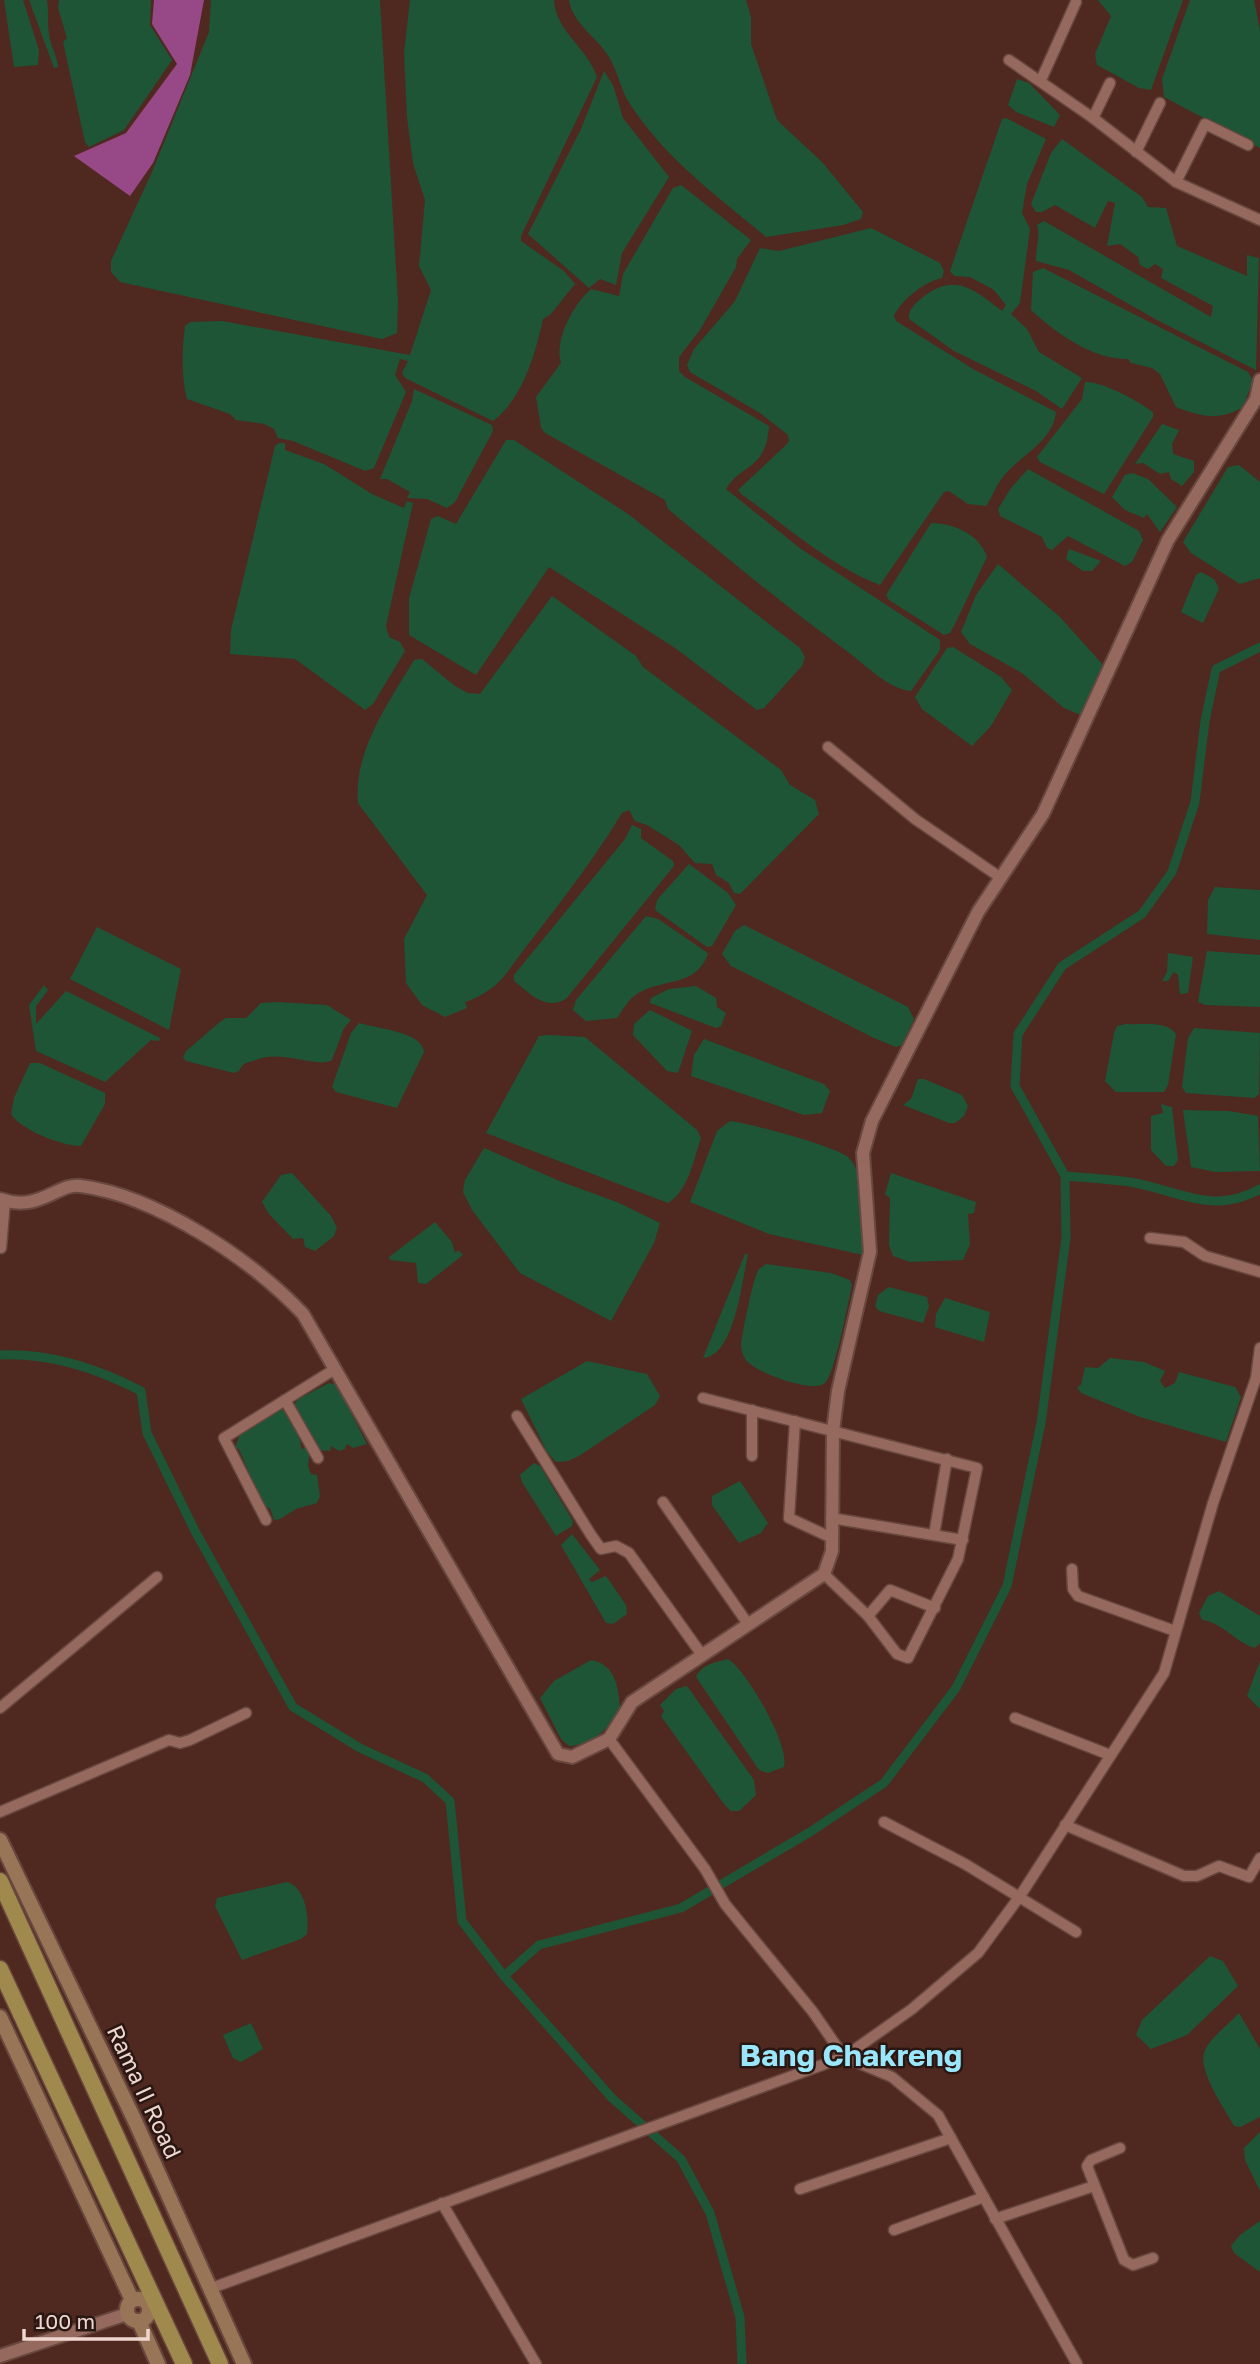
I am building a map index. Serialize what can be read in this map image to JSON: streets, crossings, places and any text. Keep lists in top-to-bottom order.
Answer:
{
  "streets": {
    "highway": ["Rama II Road"]
  },
  "districts": ["Bang Chakreng"],
  "scale_bar": "100 m"
}
